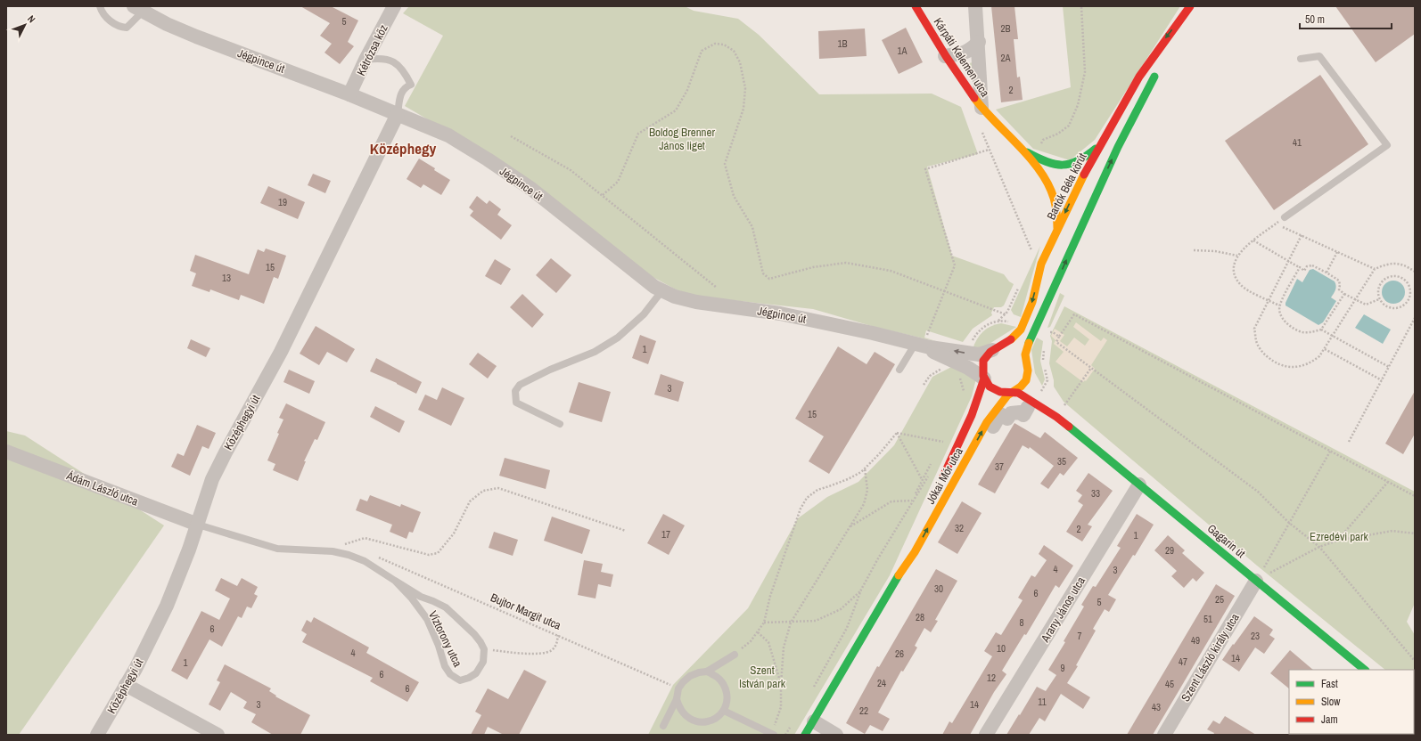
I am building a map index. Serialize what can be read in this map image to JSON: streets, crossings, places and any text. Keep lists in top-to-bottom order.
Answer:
{
  "streets": {
    "street": [
      "Kétrózsa köz",
      "Kárpáti Kelemen utca",
      "Jégpince út",
      "Bartók Béla körút",
      "Középhegyi út",
      "Jókai Mór utca",
      "Ádám László utca",
      "Gagarin út",
      "Arany János utca",
      "Szent László király utca"
    ],
    "lane": ["Víztorony utca"],
    "path": ["Bujtor Margit utca"]
  },
  "crossings": [
    ["Kétrózsa köz", "Jégpince út"],
    ["Kárpáti Kelemen utca", "Bartók Béla körút"],
    ["Jégpince út", "Bartók Béla körút"],
    ["Jégpince út", "Középhegyi út"],
    ["Jégpince út", "Jókai Mór utca"],
    ["Jégpince út", "Gagarin út"],
    ["Bartók Béla körút", "Jókai Mór utca"],
    ["Bartók Béla körút", "Gagarin út"],
    ["Középhegyi út", "Ádám László utca"],
    ["Középhegyi út", "Víztorony utca"],
    ["Jókai Mór utca", "Gagarin út"],
    ["Ádám László utca", "Víztorony utca"],
    ["Gagarin út", "Arany János utca"],
    ["Gagarin út", "Szent László király utca"],
    ["Bujtor Margit utca", "Víztorony utca"]
  ],
  "districts": ["Középhegy"],
  "parks": ["Boldog Brenner János liget", "Ezredévi park", "Szent István park"],
  "house_numbers": [
    "5",
    "2B",
    "1B",
    "1A",
    "2A",
    "2",
    "41",
    "19",
    "15",
    "13",
    "1",
    "3",
    "15",
    "35",
    "37",
    "33",
    "32",
    "2",
    "17",
    "1",
    "29",
    "4",
    "3",
    "30",
    "6",
    "25",
    "5",
    "28",
    "51",
    "8",
    "6",
    "7",
    "23",
    "49",
    "10",
    "4",
    "26",
    "14",
    "47",
    "1",
    "9",
    "6",
    "12",
    "24",
    "45",
    "6",
    "11",
    "3",
    "14",
    "43",
    "22"
  ],
  "legend": ["Fast", "Slow", "Jam"],
  "scale_bar": "50 m",
  "north": "top right"
}
